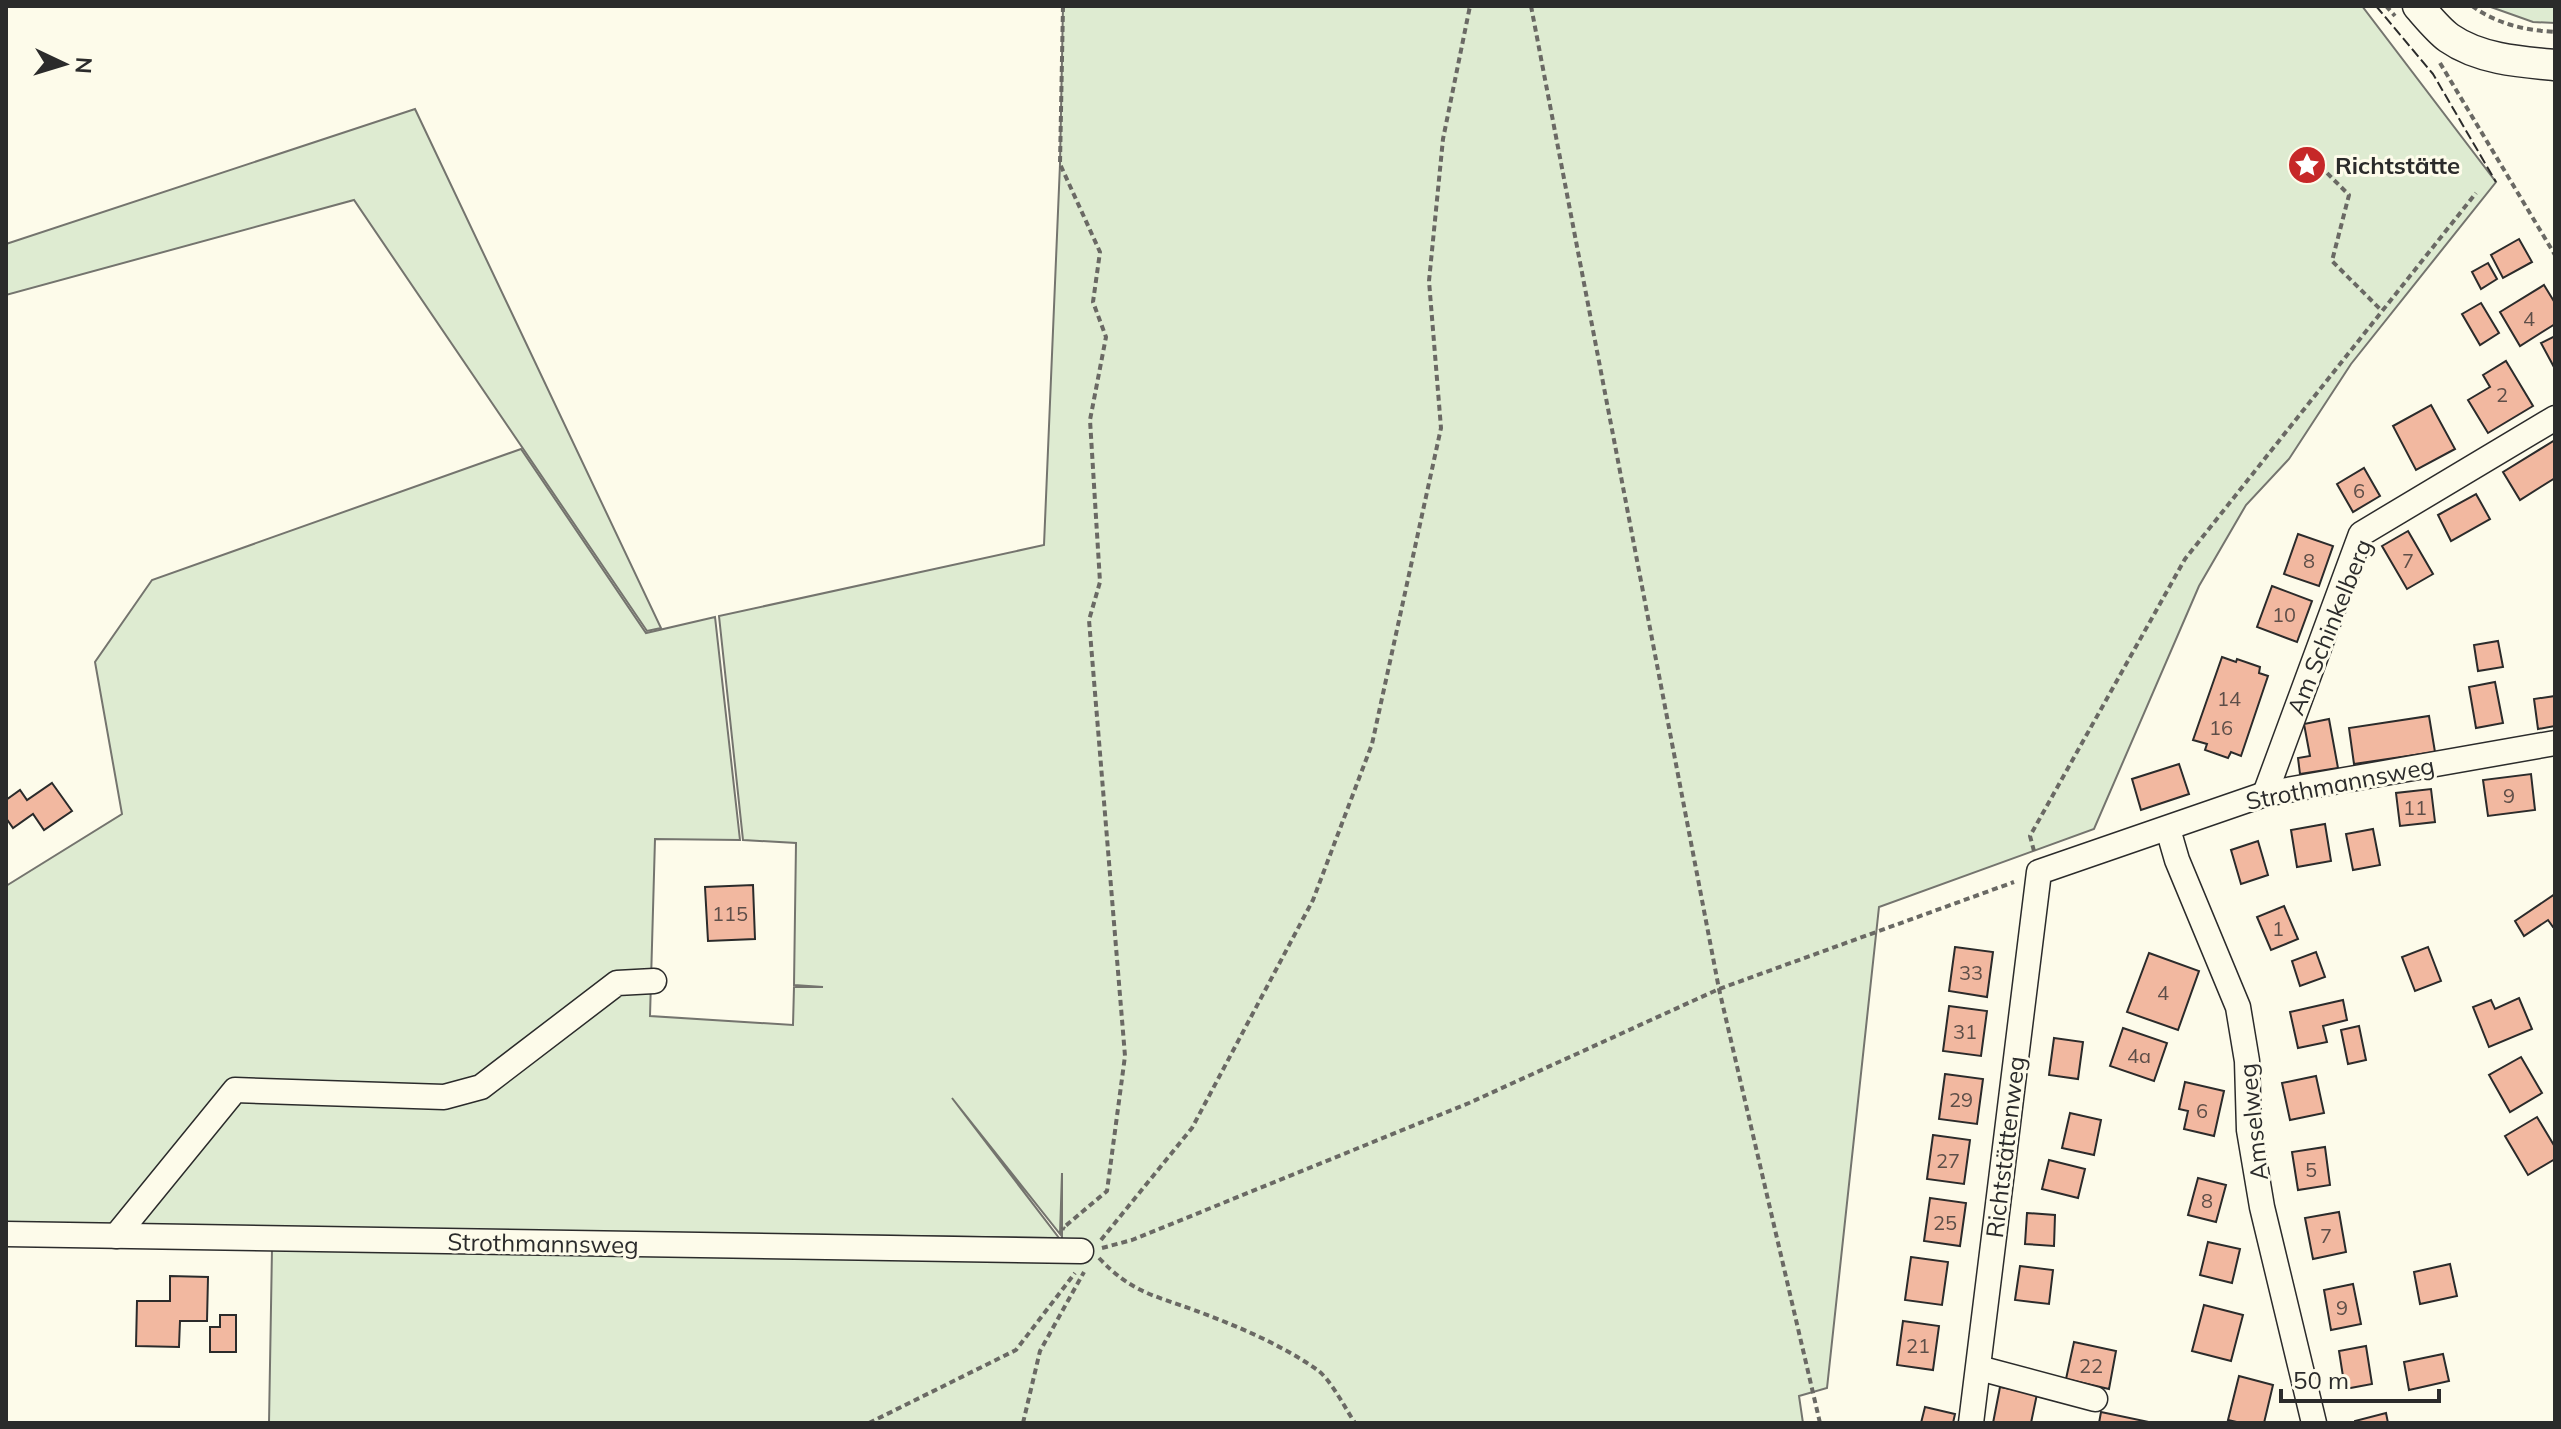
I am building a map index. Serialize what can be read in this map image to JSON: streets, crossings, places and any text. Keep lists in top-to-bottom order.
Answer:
{
  "streets": {
    "street": [
      "Am Schinkelberg",
      "Strothmannsweg",
      "Amselweg",
      "Richtstättenweg"
    ]
  },
  "crossings": [
    ["Am Schinkelberg", "Strothmannsweg"],
    ["Strothmannsweg", "Amselweg"],
    ["Strothmannsweg", "Richtstättenweg"]
  ],
  "places": {
    "place": ["Richtstätte"]
  },
  "house_numbers": [
    "4",
    "2",
    "6",
    "8",
    "7",
    "10",
    "14",
    "16",
    "9",
    "11",
    "115",
    "1",
    "33",
    "4",
    "31",
    "4a",
    "29",
    "6",
    "27",
    "5",
    "8",
    "25",
    "7",
    "9",
    "21",
    "22"
  ],
  "scale_bar": "50 m",
  "north": "right"
}
